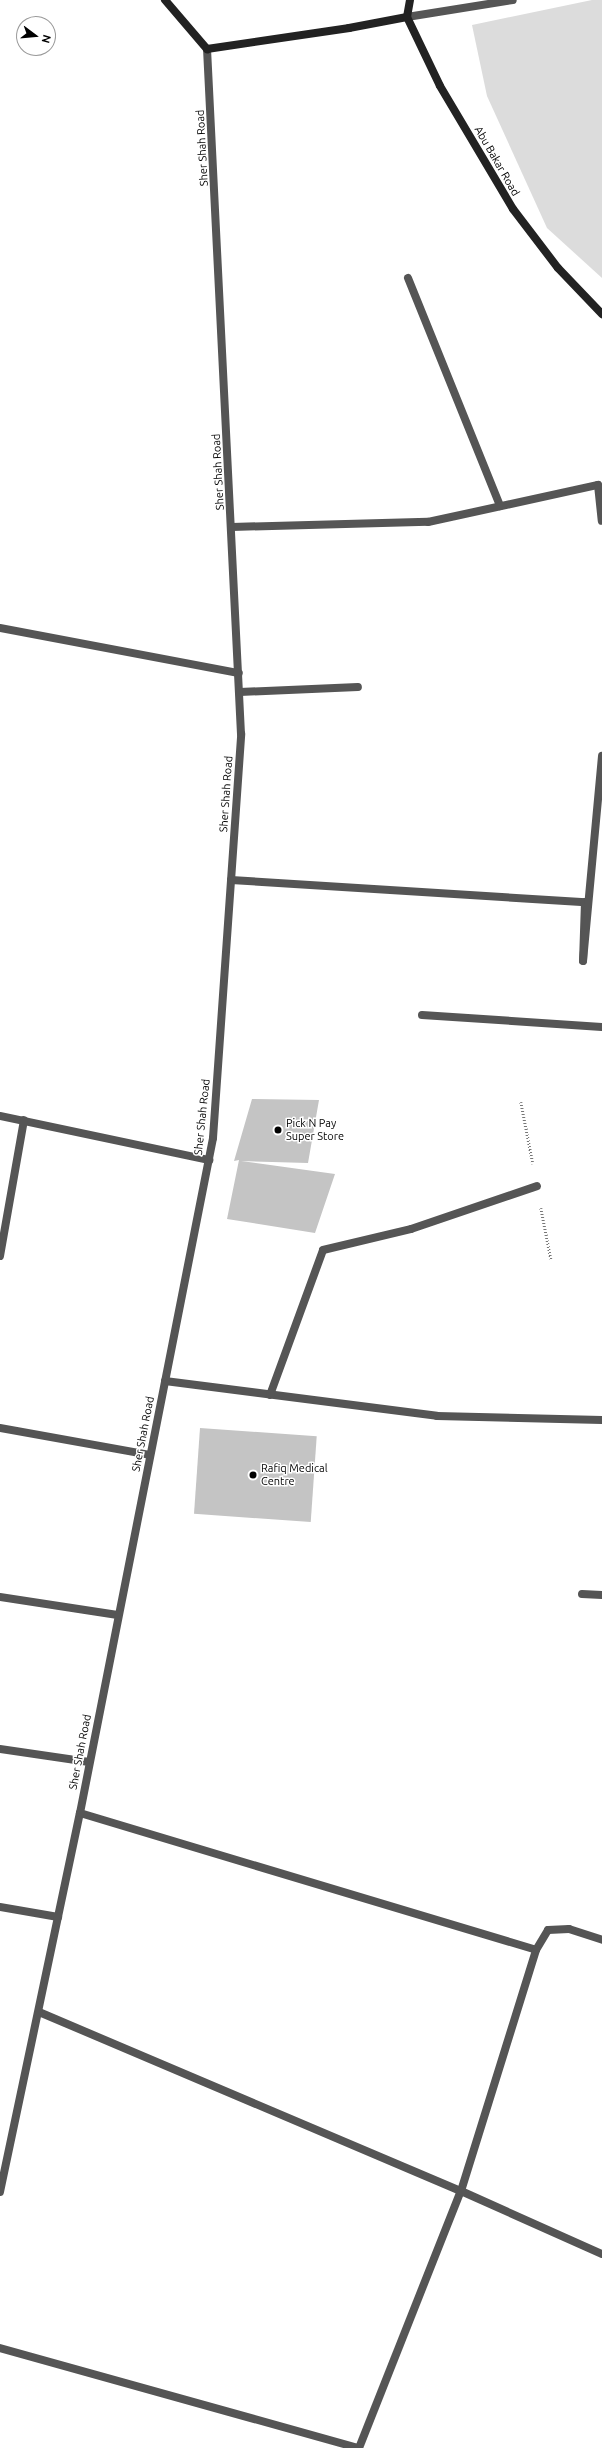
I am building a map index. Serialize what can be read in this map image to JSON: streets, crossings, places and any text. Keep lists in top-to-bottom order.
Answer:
{
  "streets": {
    "main road": ["Abu Bakar Road"],
    "street": ["Sher Shah Road"]
  },
  "places": ["Pick N Pay Super Store", "Rafiq Medical Centre"],
  "north": "right"
}
